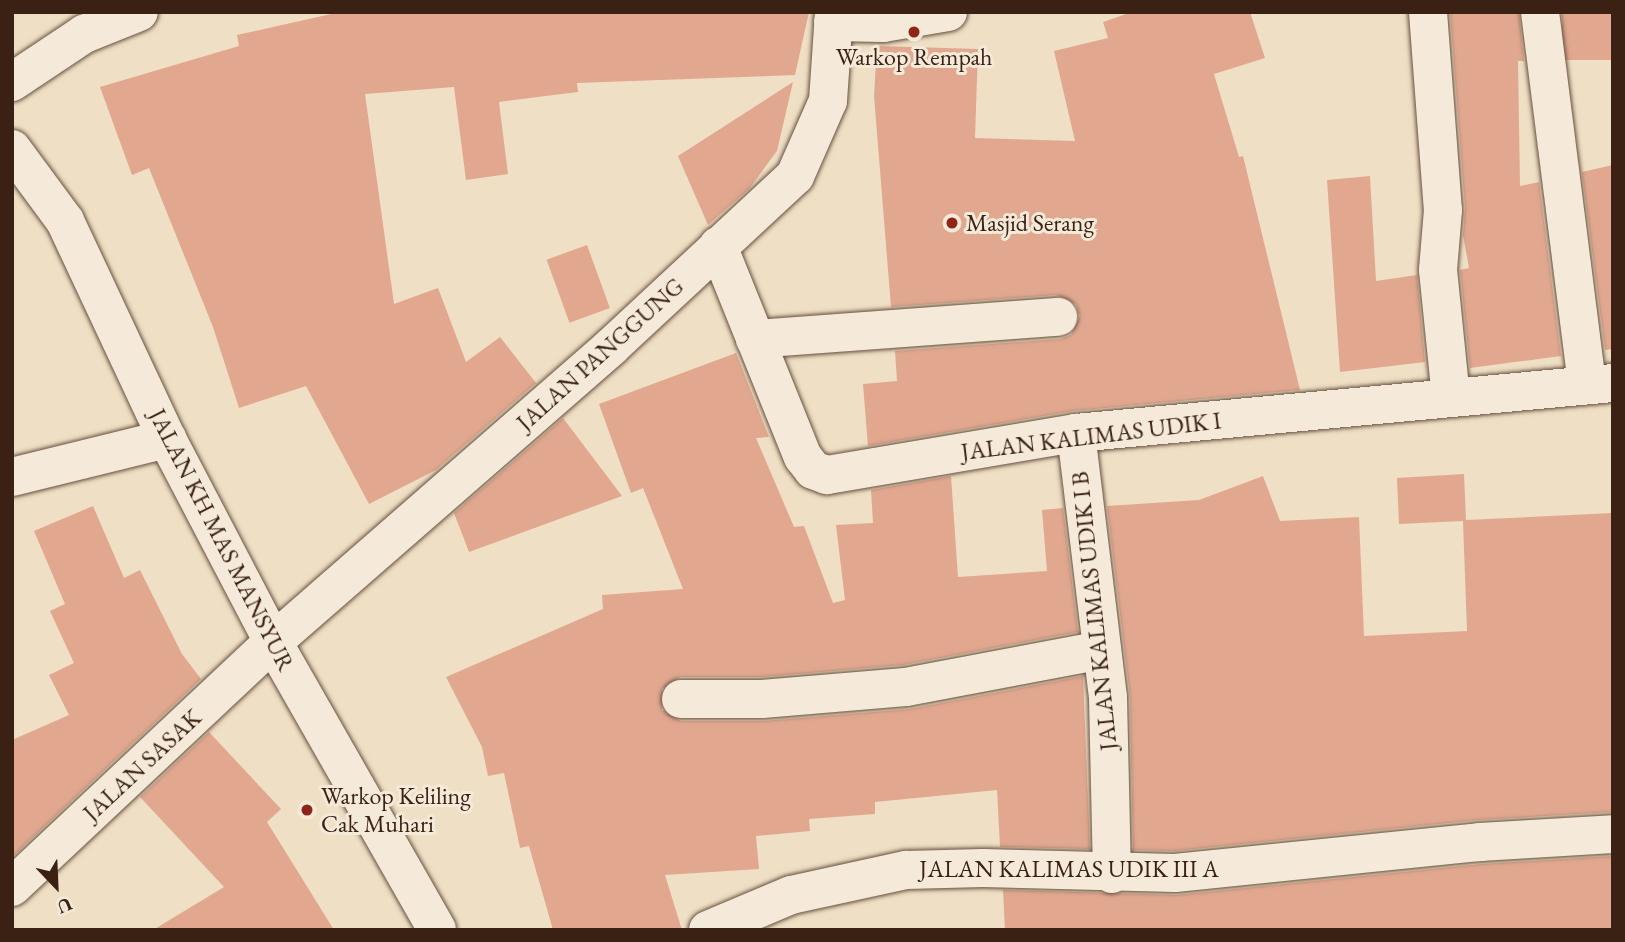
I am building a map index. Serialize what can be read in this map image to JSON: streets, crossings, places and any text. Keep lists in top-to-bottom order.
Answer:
{
  "streets": {
    "street": [
      "JALAN PANGGUNG",
      "JALAN KALIMAS UDIK I",
      "JALAN KH MAS MANSYUR",
      "JALAN KALIMAS UDIK I B",
      "JALAN SASAK",
      "JALAN KALIMAS UDIK III A"
    ]
  },
  "crossings": [
    ["JALAN PANGGUNG", "JALAN KALIMAS UDIK I"],
    ["JALAN PANGGUNG", "JALAN KH MAS MANSYUR"],
    ["JALAN PANGGUNG", "JALAN SASAK"],
    ["JALAN KALIMAS UDIK I", "JALAN KALIMAS UDIK I B"],
    ["JALAN KH MAS MANSYUR", "JALAN SASAK"],
    ["JALAN KALIMAS UDIK I B", "JALAN KALIMAS UDIK III A"]
  ],
  "places": ["Warkop Rempah", "Masjid Serang", "Warkop Keliling Cak Muhari"],
  "north": "bottom right"
}
